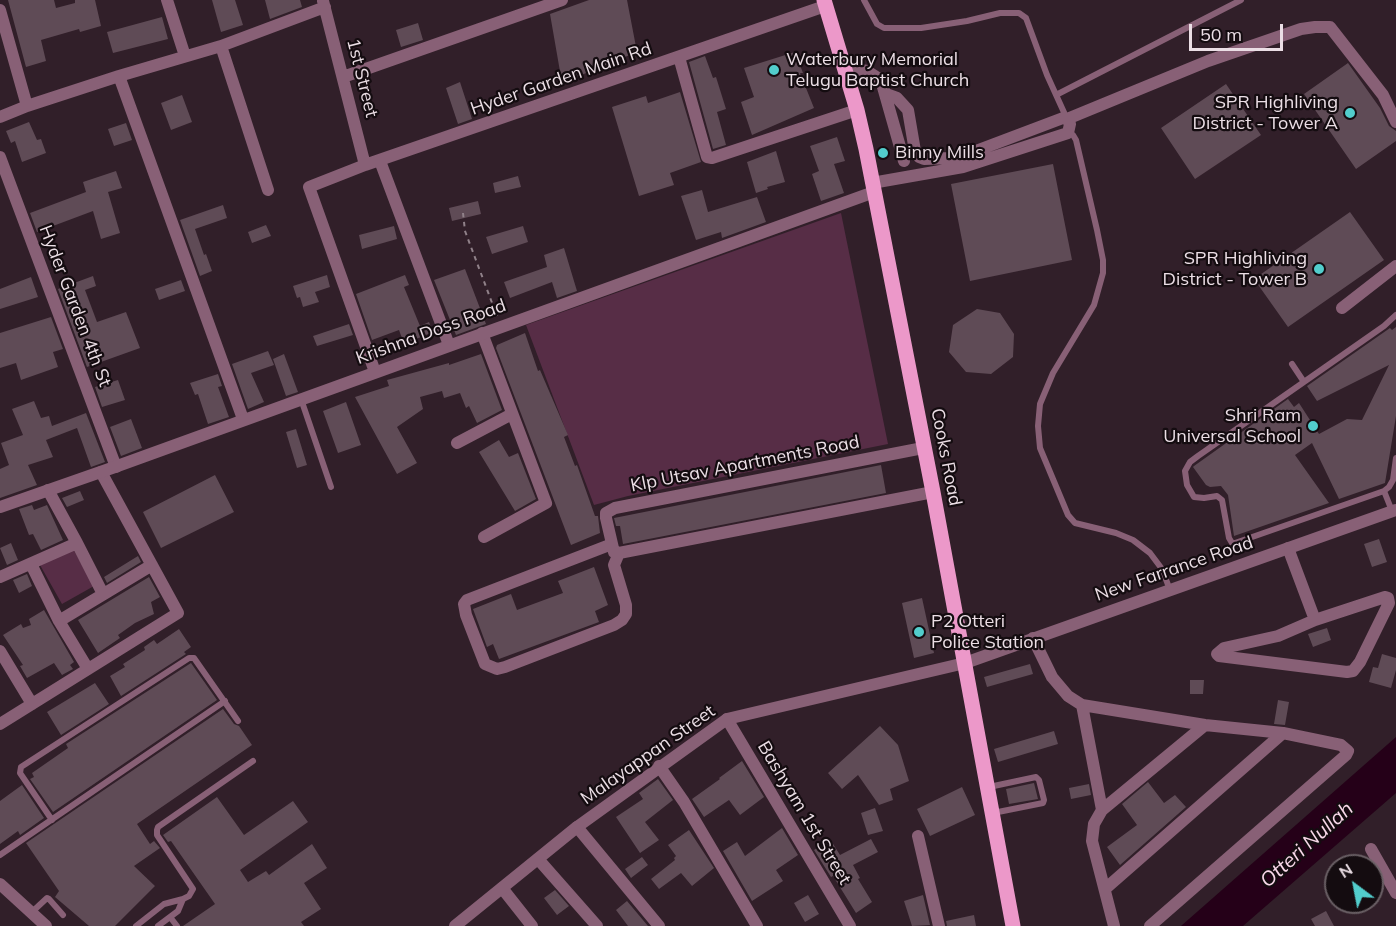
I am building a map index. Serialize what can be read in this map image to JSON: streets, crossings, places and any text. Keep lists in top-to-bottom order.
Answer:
{
  "streets": {
    "main road": ["Cooks Road"],
    "street": [
      "1st Street",
      "Hyder Garden Main Rd",
      "Hyder Garden 4th St",
      "Krishna Doss Road",
      "Klp Utsav Apartments Road",
      "New Farrance Road",
      "Malayappan Street",
      "Bashyam 1st Street"
    ]
  },
  "crossings": [
    ["1st Street", "Hyder Garden Main Rd"],
    ["Hyder Garden Main Rd", "Krishna Doss Road"],
    ["Hyder Garden Main Rd", "Cooks Road"],
    ["Hyder Garden 4th St", "Krishna Doss Road"],
    ["Krishna Doss Road", "Cooks Road"],
    ["Cooks Road", "Klp Utsav Apartments Road"],
    ["Cooks Road", "New Farrance Road"],
    ["Cooks Road", "Malayappan Street"],
    ["New Farrance Road", "Malayappan Street"],
    ["Malayappan Street", "Bashyam 1st Street"]
  ],
  "water": ["Otteri Nullah"],
  "places": [
    "Waterbury Memorial Telugu Baptist Church",
    "SPR Highliving District - Tower A",
    "Binny Mills",
    "SPR Highliving District - Tower B",
    "Shri Ram Universal School",
    "P2 Otteri Police Station"
  ],
  "scale_bar": "50 m",
  "north": "top left"
}
